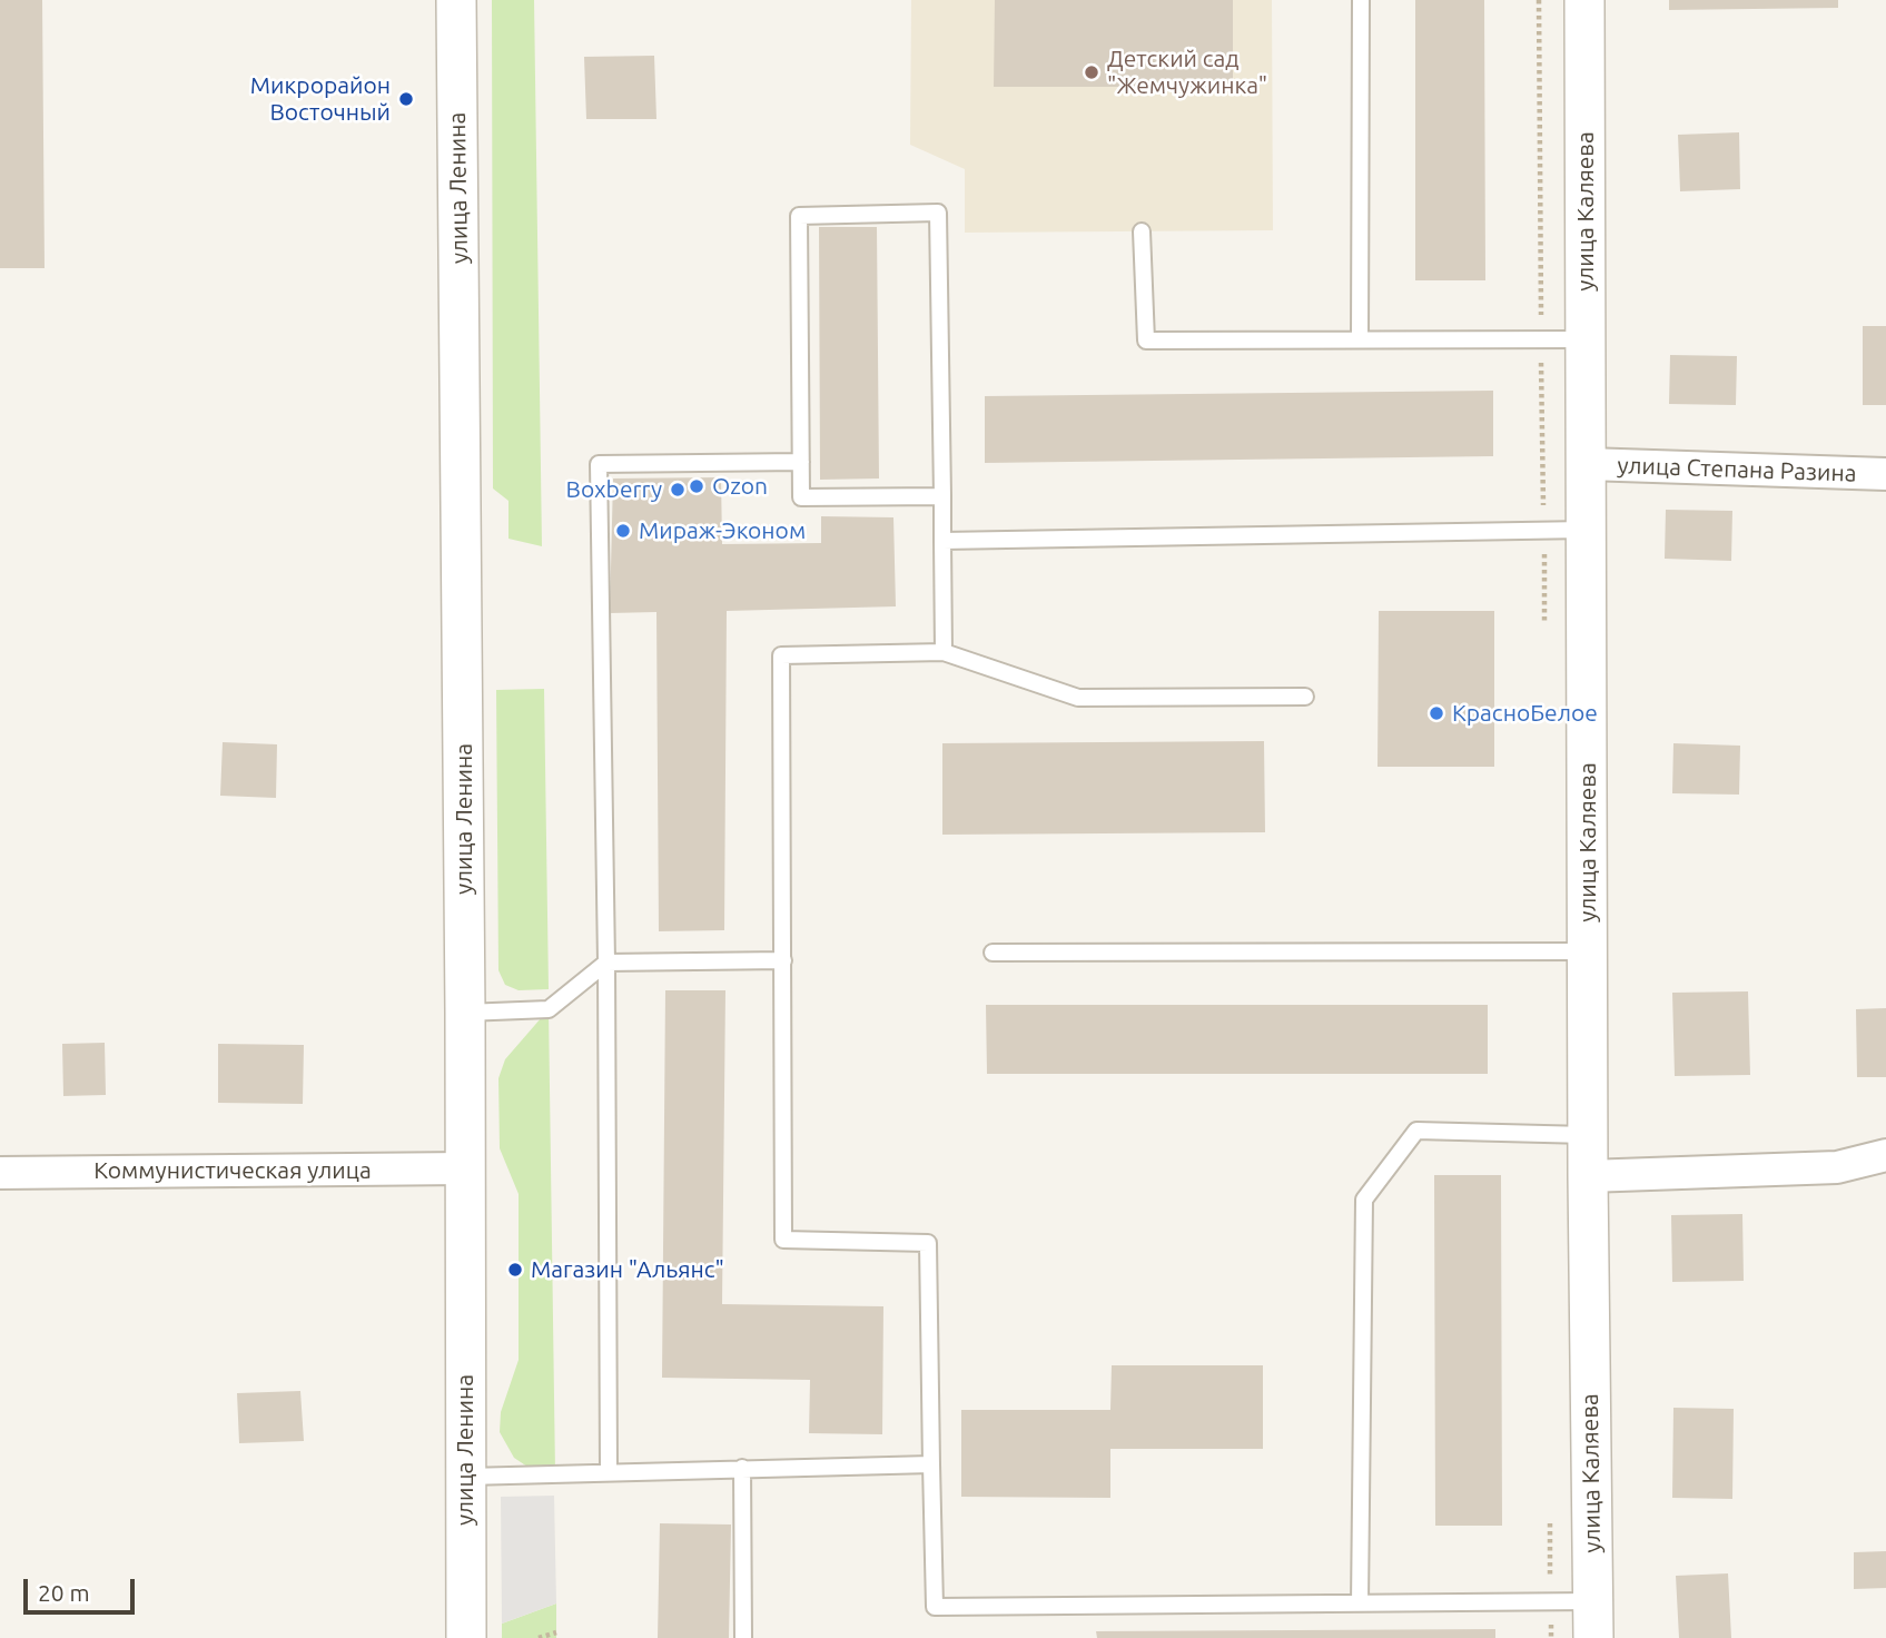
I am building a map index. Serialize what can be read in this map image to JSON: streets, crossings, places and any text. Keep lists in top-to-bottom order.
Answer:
{
  "streets": {
    "street": [
      "улица Ленина",
      "улица Каляева",
      "улица Степана Разина",
      "Коммунистическая улица"
    ]
  },
  "crossings": [
    ["улица Ленина", "Коммунистическая улица"],
    ["улица Каляева", "улица Степана Разина"]
  ],
  "places": [
    "Детский сад \"Жемчужинка\"",
    "Микрорайон Восточный",
    "Ozon",
    "Boxberry",
    "Мираж-Эконом",
    "КрасноБелое",
    "Магазин \"Альянс\""
  ],
  "scale_bar": "20 m"
}
